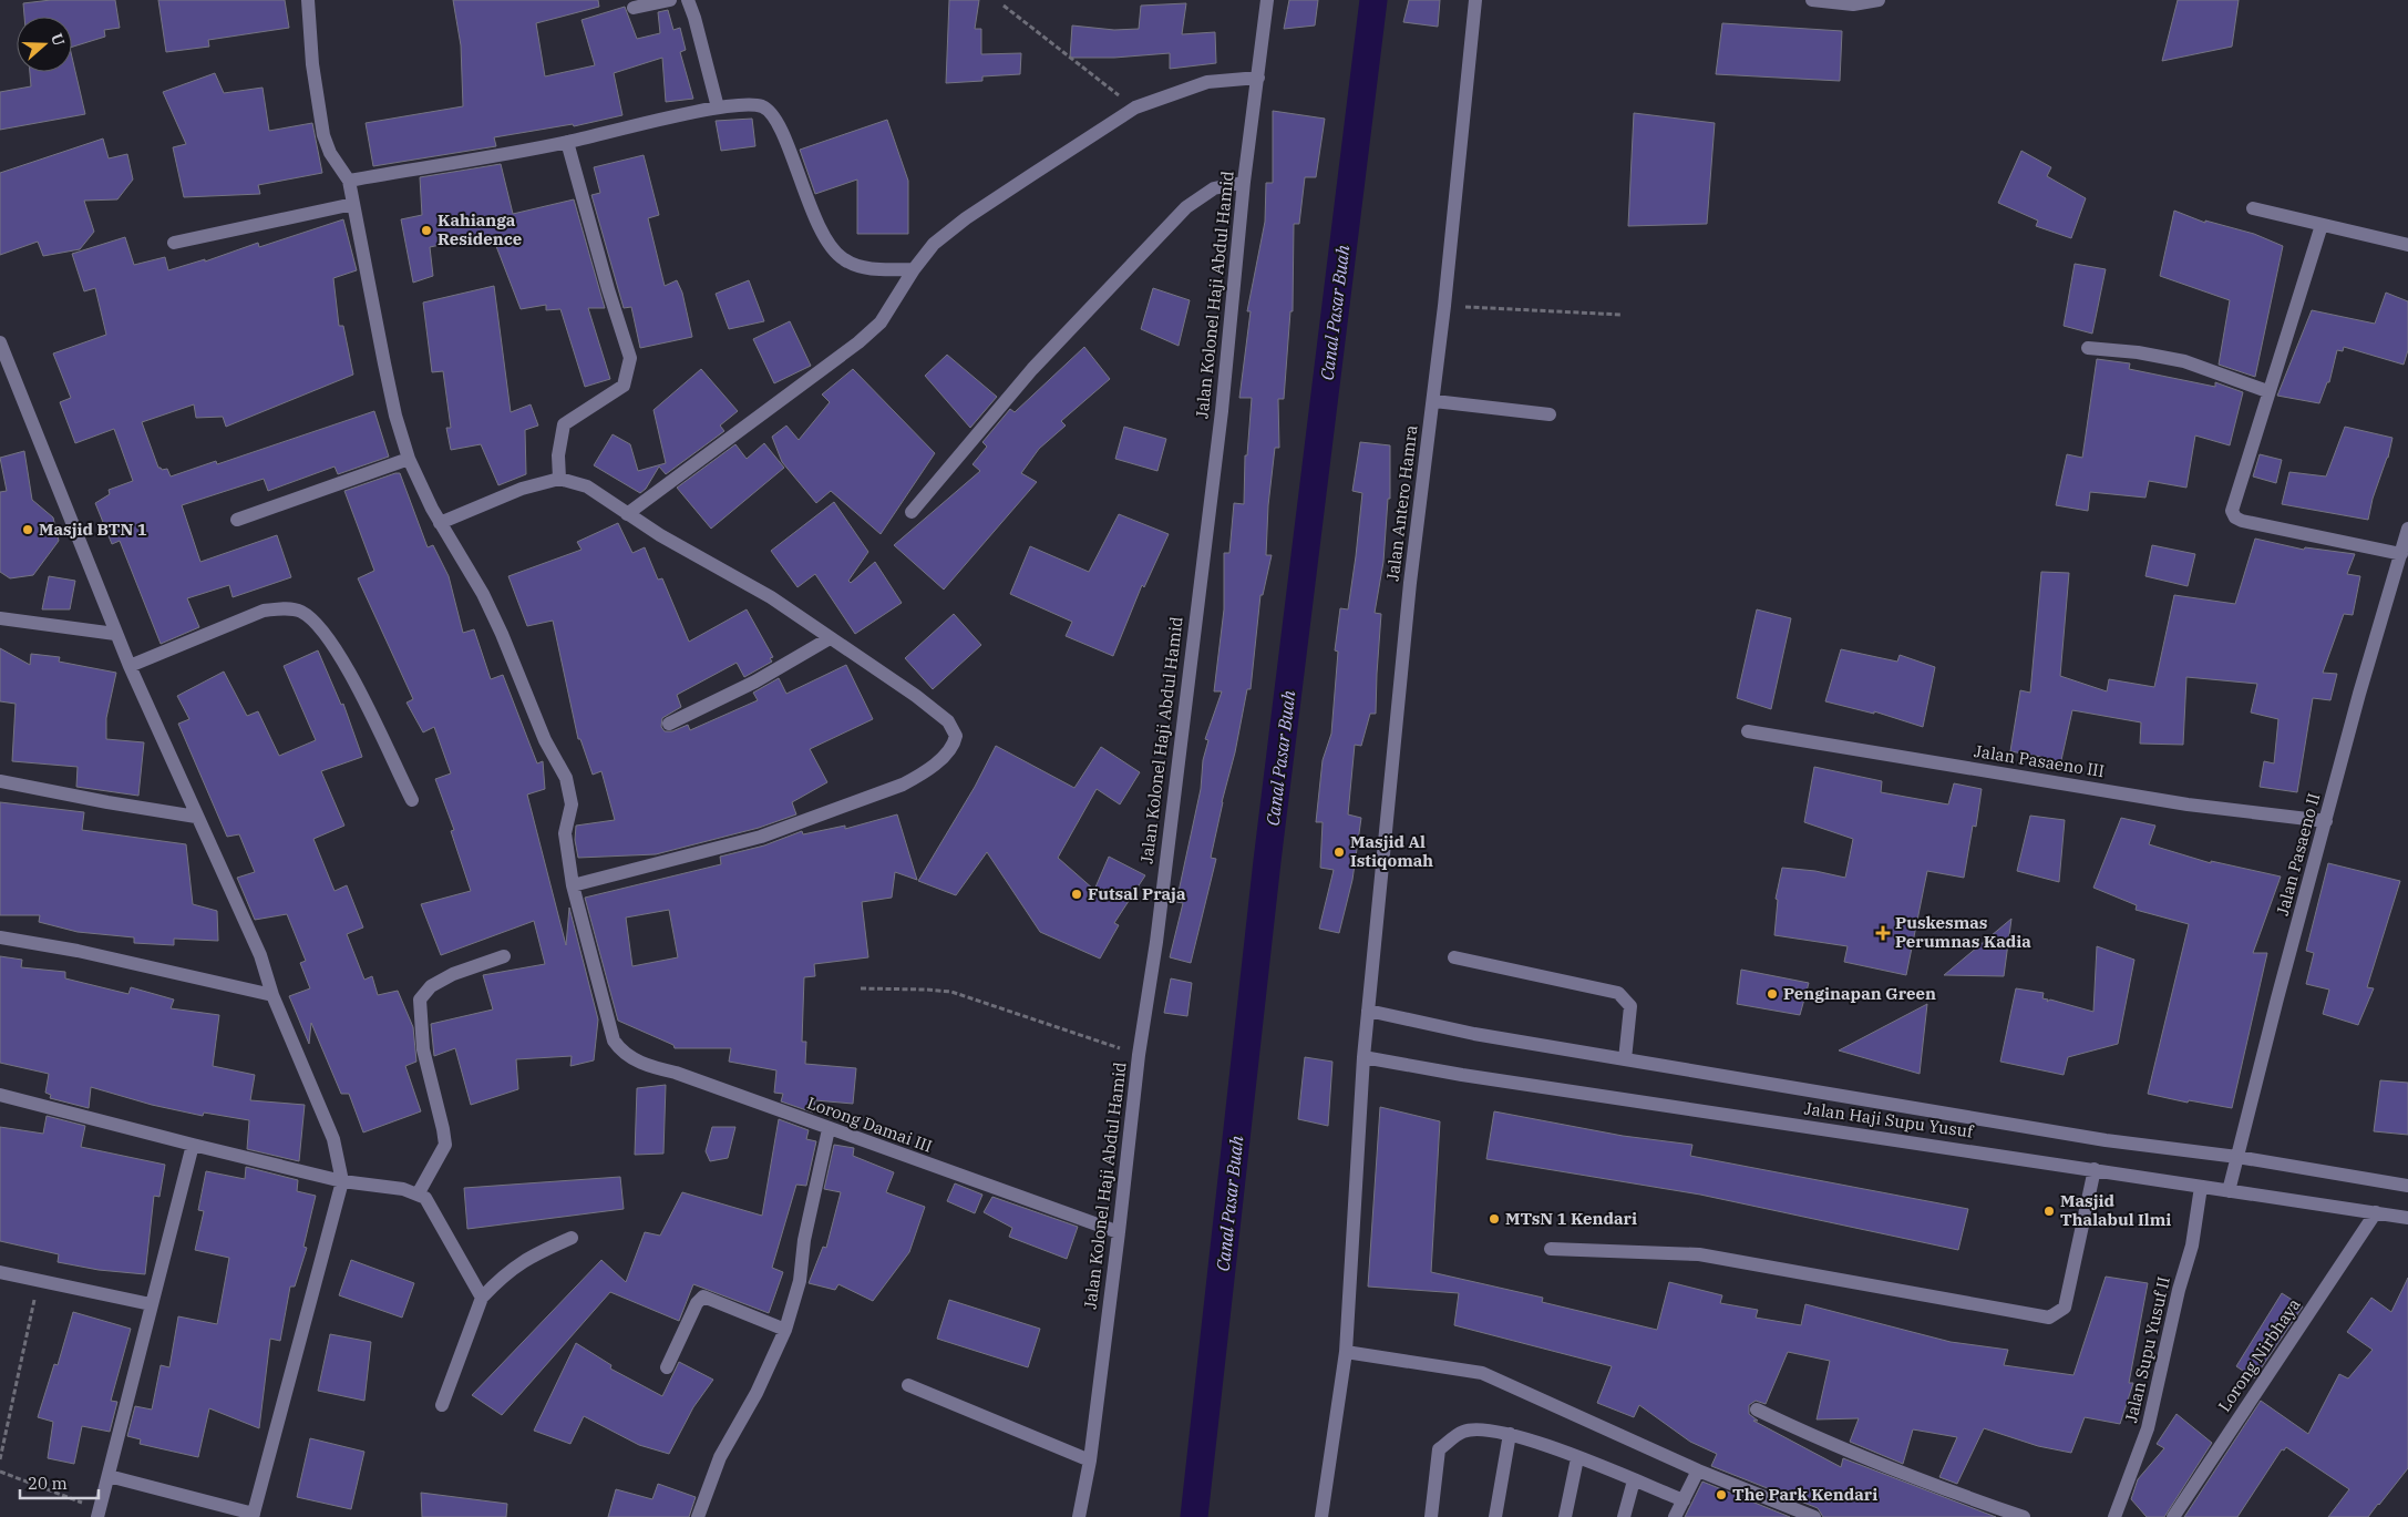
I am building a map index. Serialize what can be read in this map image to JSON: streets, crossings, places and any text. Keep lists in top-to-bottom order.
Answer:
{
  "streets": {
    "street": [
      "Jalan Kolonel Haji Abdul Hamid",
      "Jalan Antero Hamra",
      "Jalan Pasaeno III",
      "Jalan Pasaeno II",
      "Jalan Haji Supu Yusuf",
      "Lorong Damai III",
      "Jalan Supu Yusuf II",
      "Lorong Nirbhaya"
    ]
  },
  "crossings": [
    ["Jalan Kolonel Haji Abdul Hamid", "Lorong Damai III"],
    ["Jalan Antero Hamra", "Jalan Haji Supu Yusuf"],
    ["Jalan Pasaeno III", "Jalan Pasaeno II"],
    ["Jalan Pasaeno II", "Jalan Haji Supu Yusuf"],
    ["Jalan Haji Supu Yusuf", "Jalan Supu Yusuf II"],
    ["Jalan Haji Supu Yusuf", "Lorong Nirbhaya"]
  ],
  "water": ["Canal Pasar Buah"],
  "places": {
    "other": [
      "Kahianga Residence",
      "Masjid BTN 1",
      "Masjid Al Istiqomah",
      "Futsal Praja",
      "Penginapan Green",
      "Masjid Thalabul Ilmi",
      "MTsN 1 Kendari",
      "The Park Kendari"
    ],
    "health": ["Puskesmas Perumnas Kadia"]
  },
  "scale_bar": "20 m",
  "north": "right"
}
